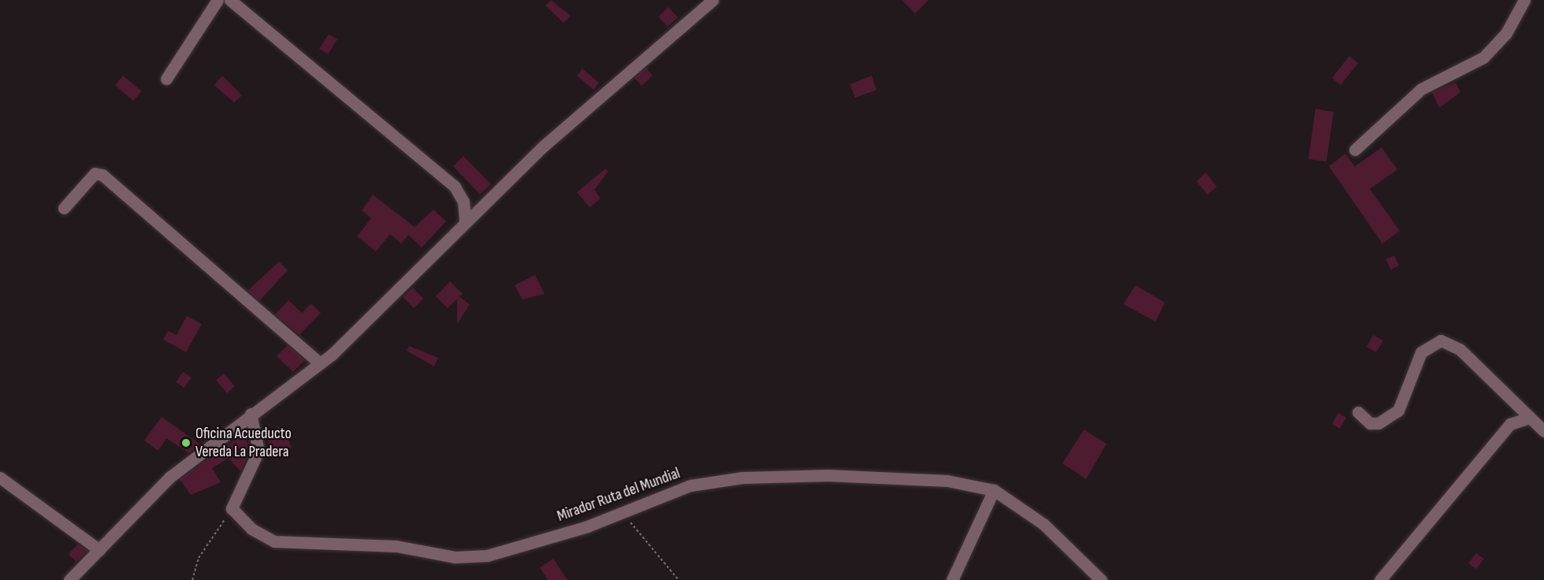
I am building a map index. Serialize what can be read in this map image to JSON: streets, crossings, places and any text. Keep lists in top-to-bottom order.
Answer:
{
  "streets": {
    "street": ["Mirador Ruta del Mundial"]
  },
  "places": ["Oficina Acueducto Vereda La Pradera"]
}
